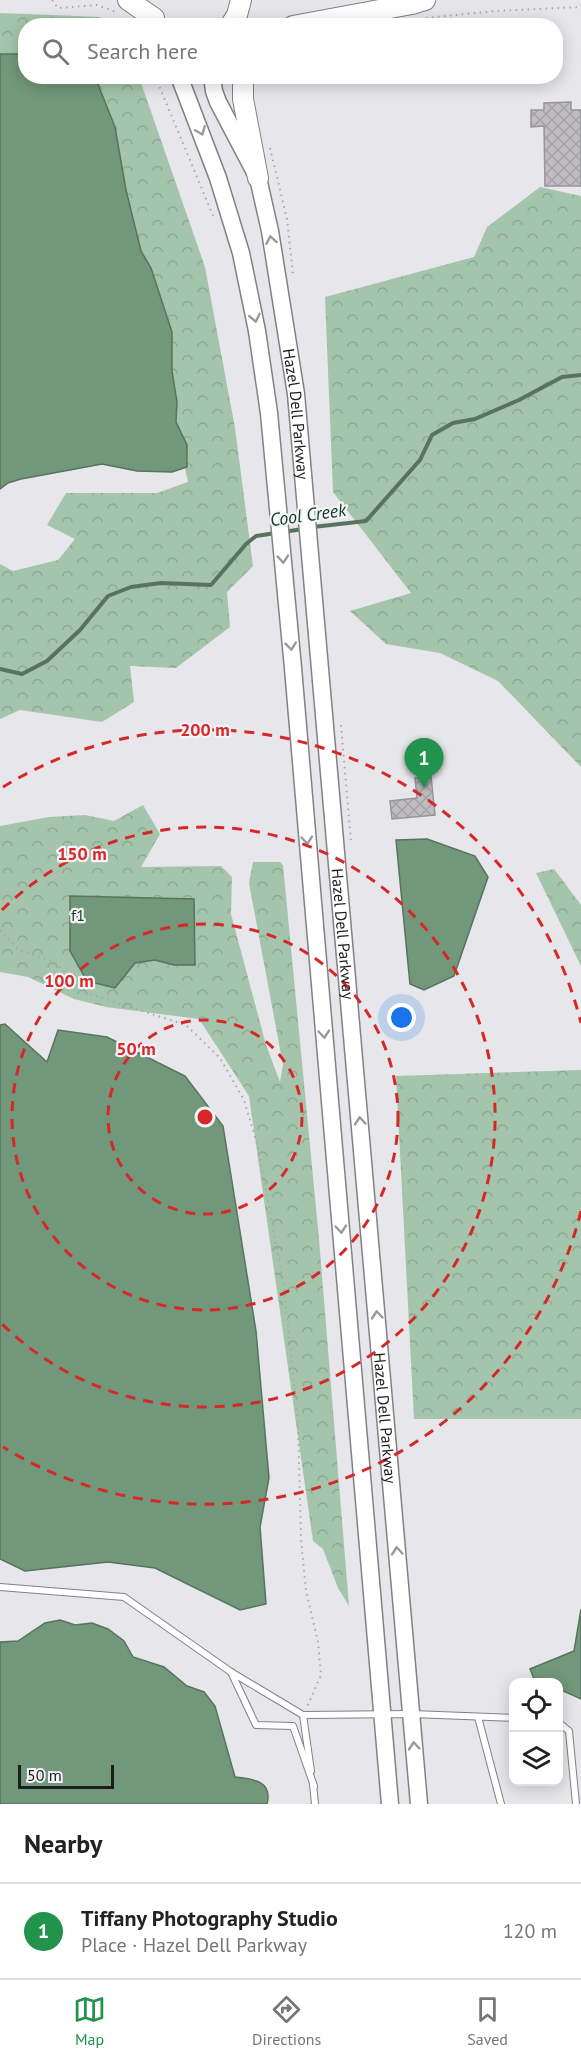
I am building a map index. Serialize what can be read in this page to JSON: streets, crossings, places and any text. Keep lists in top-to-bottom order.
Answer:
{
  "streets": {
    "main road": ["Hazel Dell Parkway"]
  },
  "water": ["Cool Creek"],
  "parks": ["f1"],
  "scale_bar": "50 m",
  "page": {
    "search": "Search here",
    "pins": "1",
    "scale": "50 m",
    "heading": "Nearby",
    "list": [
      {
        "mark": "1",
        "name": "Tiffany Photography Studio",
        "note": "Place · Hazel Dell Parkway",
        "value": "120 m"
      }
    ],
    "nav": ["Map", "Directions", "Saved"]
  },
  "rings": [
    "200 m",
    "150 m",
    "100 m",
    "50 m"
  ]
}
